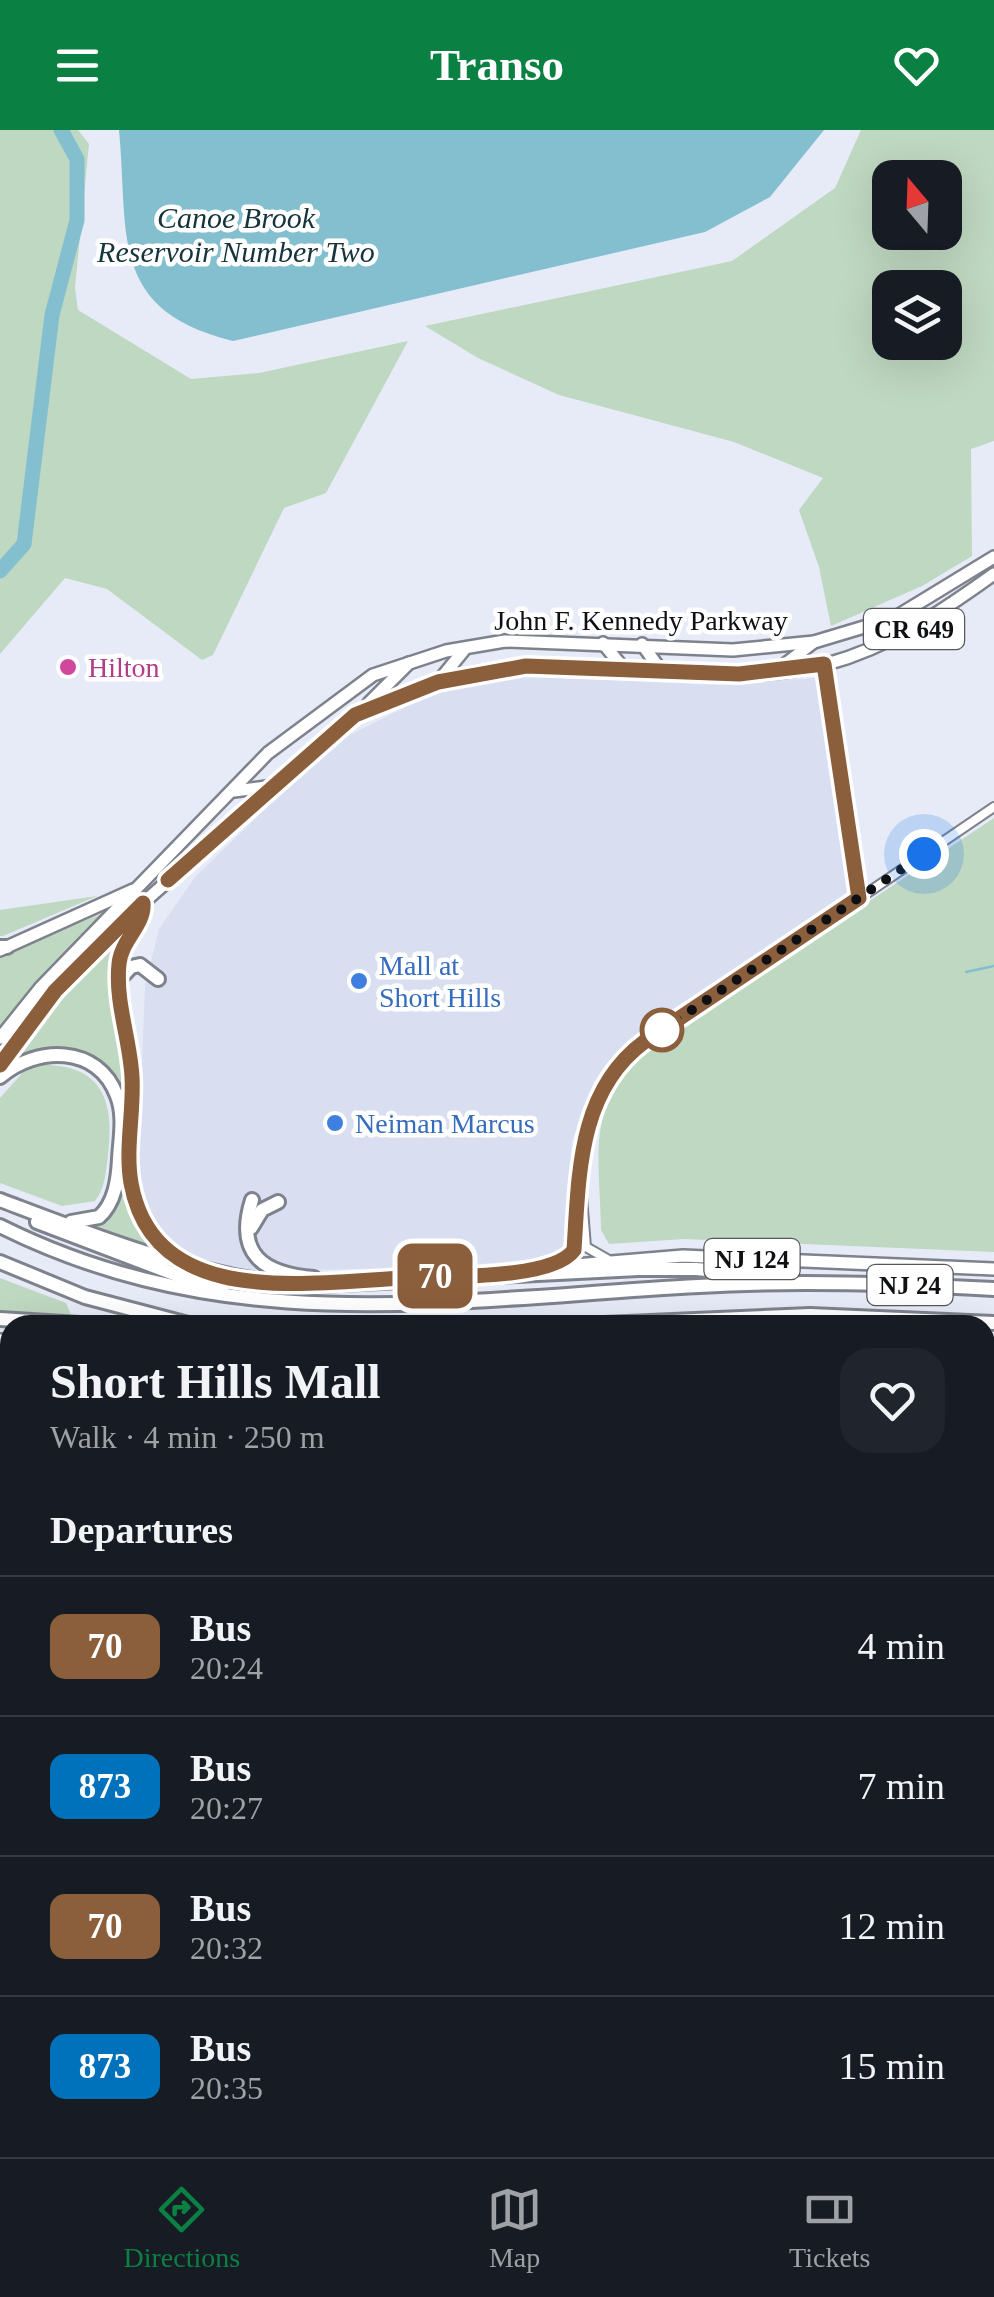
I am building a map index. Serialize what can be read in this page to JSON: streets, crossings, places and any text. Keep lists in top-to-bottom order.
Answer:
{
  "streets": {
    "highway": ["NJ 124", "NJ 24"],
    "main road": ["John F. Kennedy Parkway", "CR 649"]
  },
  "water": ["Canoe Brook Reservoir Number Two"],
  "places": ["Hilton", "Mall at Short Hills", "Neiman Marcus"],
  "lines": ["bus line 70"],
  "north": "top",
  "page": {
    "header": "Transo",
    "on_map": "70",
    "heading": [
      ["Short Hills Mall", "Walk · 4 min · 250 m"],
      "Departures"
    ],
    "list": [
      {
        "mark": "70",
        "name": "Bus",
        "note": "20:24",
        "value": "4 min"
      },
      {
        "mark": "873",
        "name": "Bus",
        "note": "20:27",
        "value": "7 min"
      },
      {
        "mark": "70",
        "name": "Bus",
        "note": "20:32",
        "value": "12 min"
      },
      {
        "mark": "873",
        "name": "Bus",
        "note": "20:35",
        "value": "15 min"
      }
    ],
    "tabs": ["Directions", "Map", "Tickets"]
  }
}
